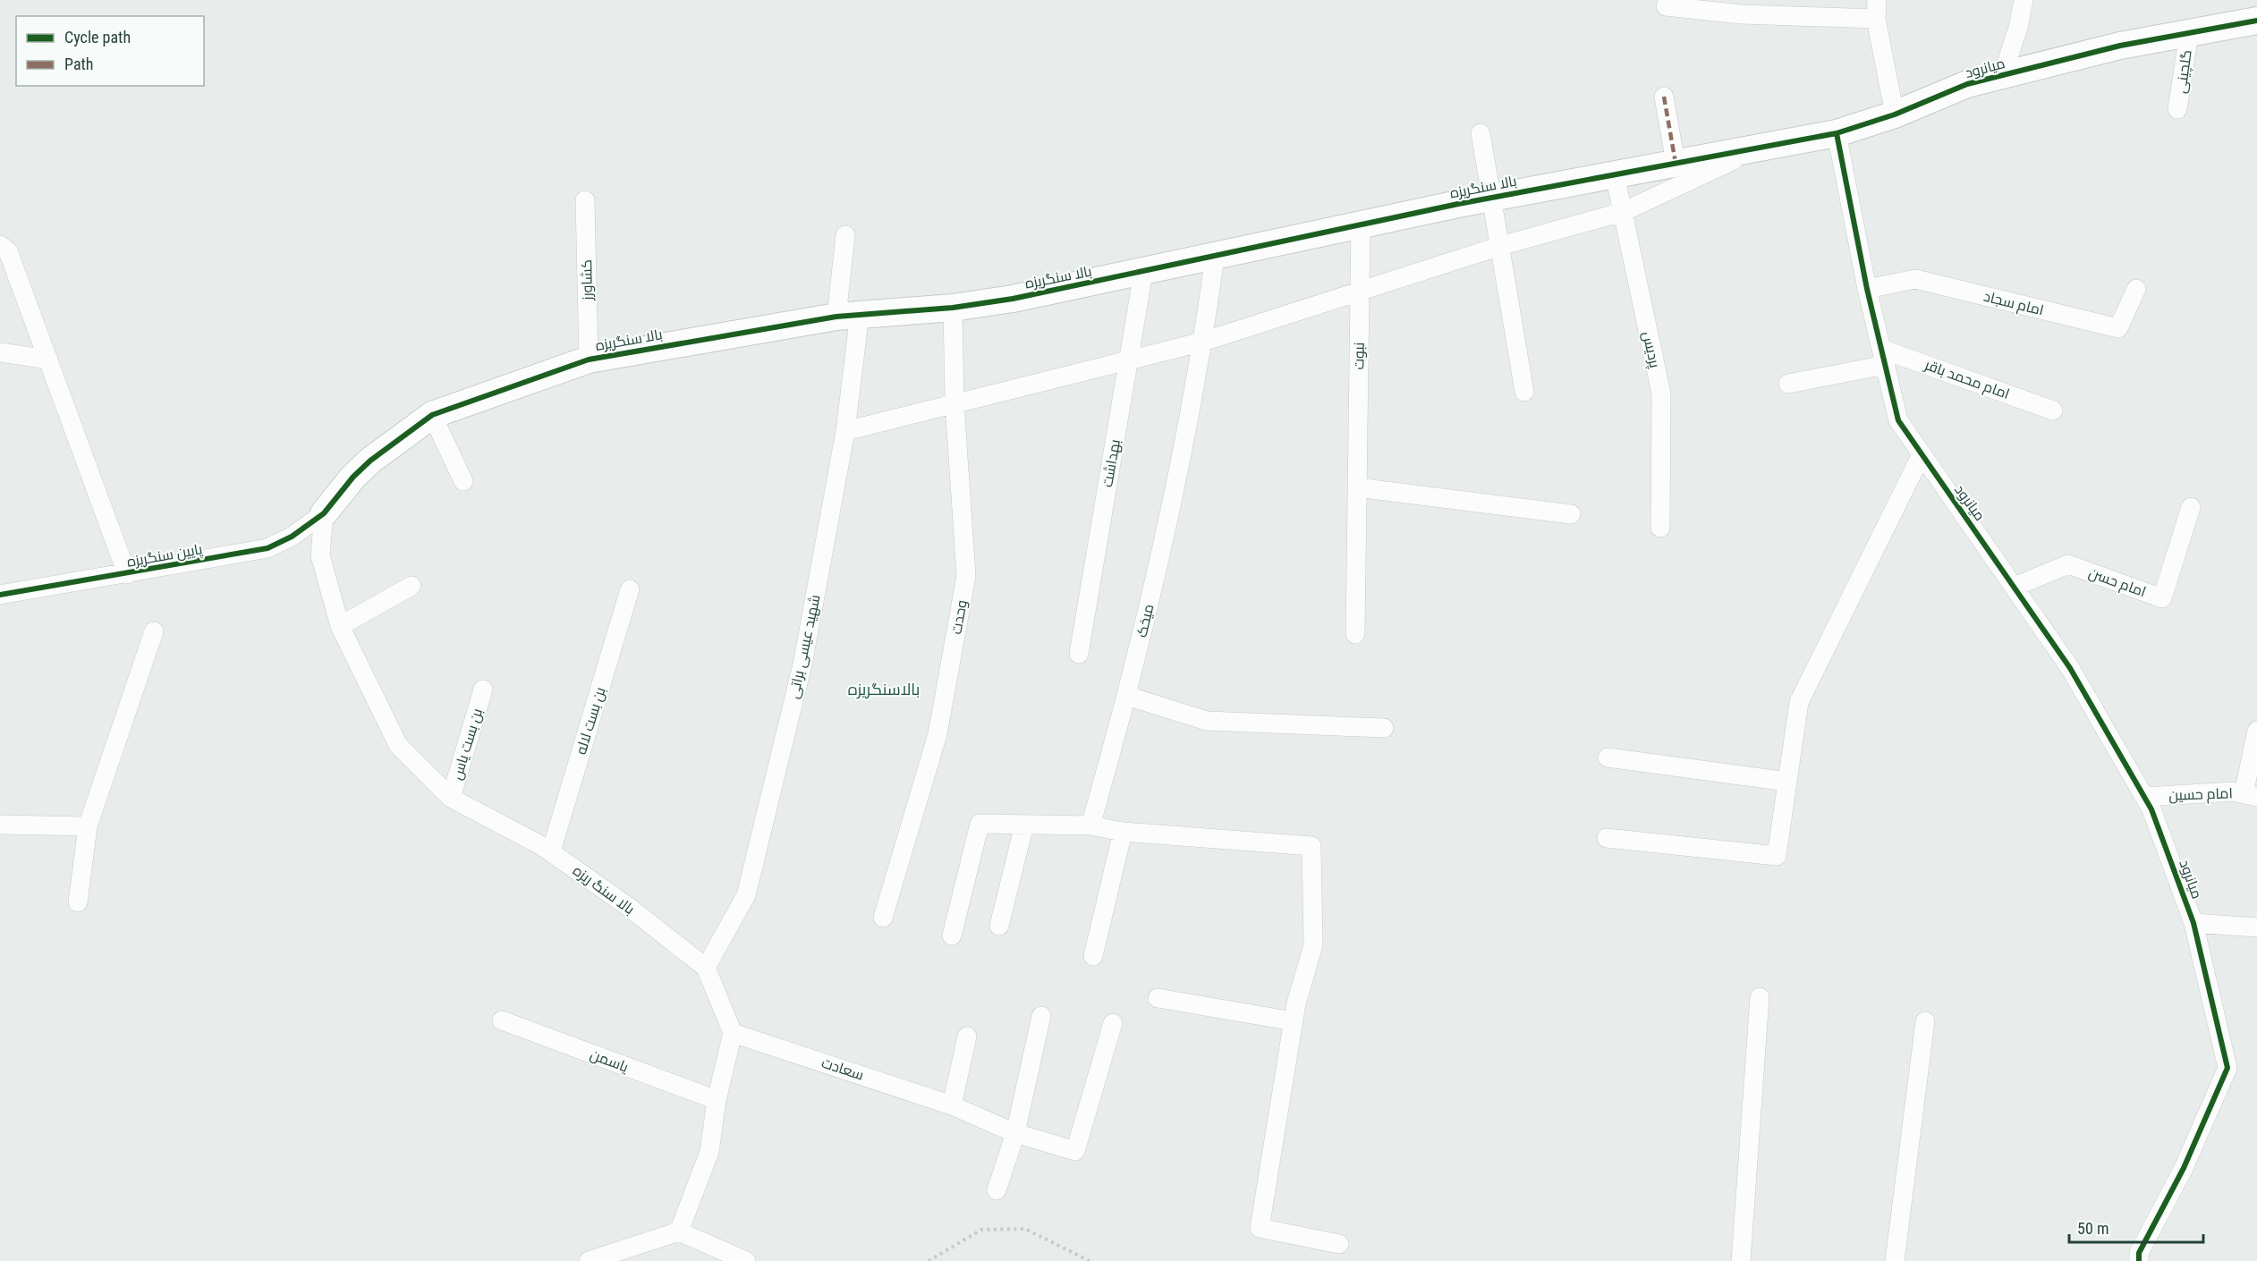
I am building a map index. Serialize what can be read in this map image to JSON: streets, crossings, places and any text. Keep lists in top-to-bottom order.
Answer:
{
  "streets": {
    "street": [
      "میانرود",
      "گلچینی",
      "بالا سنگریزه",
      "کشاورز",
      "امام سجاد",
      "پردیس",
      "نبوت",
      "امام محمد باقر",
      "بهداشت",
      "پایین سنگریزه",
      "امام حسن",
      "وحدت",
      "میخک",
      "شهید عیسی براتی",
      "بن بست لاله",
      "بن بست یاس",
      "امام حسین",
      "بالا سنگ ریزه",
      "یاسمن",
      "سعادت"
    ]
  },
  "crossings": [
    ["میانرود", "گلچینی"],
    ["میانرود", "بالا سنگریزه"],
    ["میانرود", "امام سجاد"],
    ["میانرود", "امام محمد باقر"],
    ["میانرود", "امام حسن"],
    ["میانرود", "امام حسین"],
    ["بالا سنگریزه", "کشاورز"],
    ["بالا سنگریزه", "پردیس"],
    ["بالا سنگریزه", "نبوت"],
    ["بالا سنگریزه", "بهداشت"],
    ["بالا سنگریزه", "پایین سنگریزه"],
    ["بالا سنگریزه", "وحدت"],
    ["بالا سنگریزه", "میخک"],
    ["بالا سنگریزه", "شهید عیسی براتی"],
    ["بالا سنگریزه", "بالا سنگ ریزه"],
    ["پایین سنگریزه", "بالا سنگ ریزه"],
    ["شهید عیسی براتی", "بالا سنگ ریزه"],
    ["بن بست لاله", "بالا سنگ ریزه"],
    ["بن بست یاس", "بالا سنگ ریزه"],
    ["بالا سنگ ریزه", "سعادت"]
  ],
  "districts": ["بالاسنگریزه"],
  "legend": ["Cycle path", "Path"],
  "scale_bar": "50 m"
}
